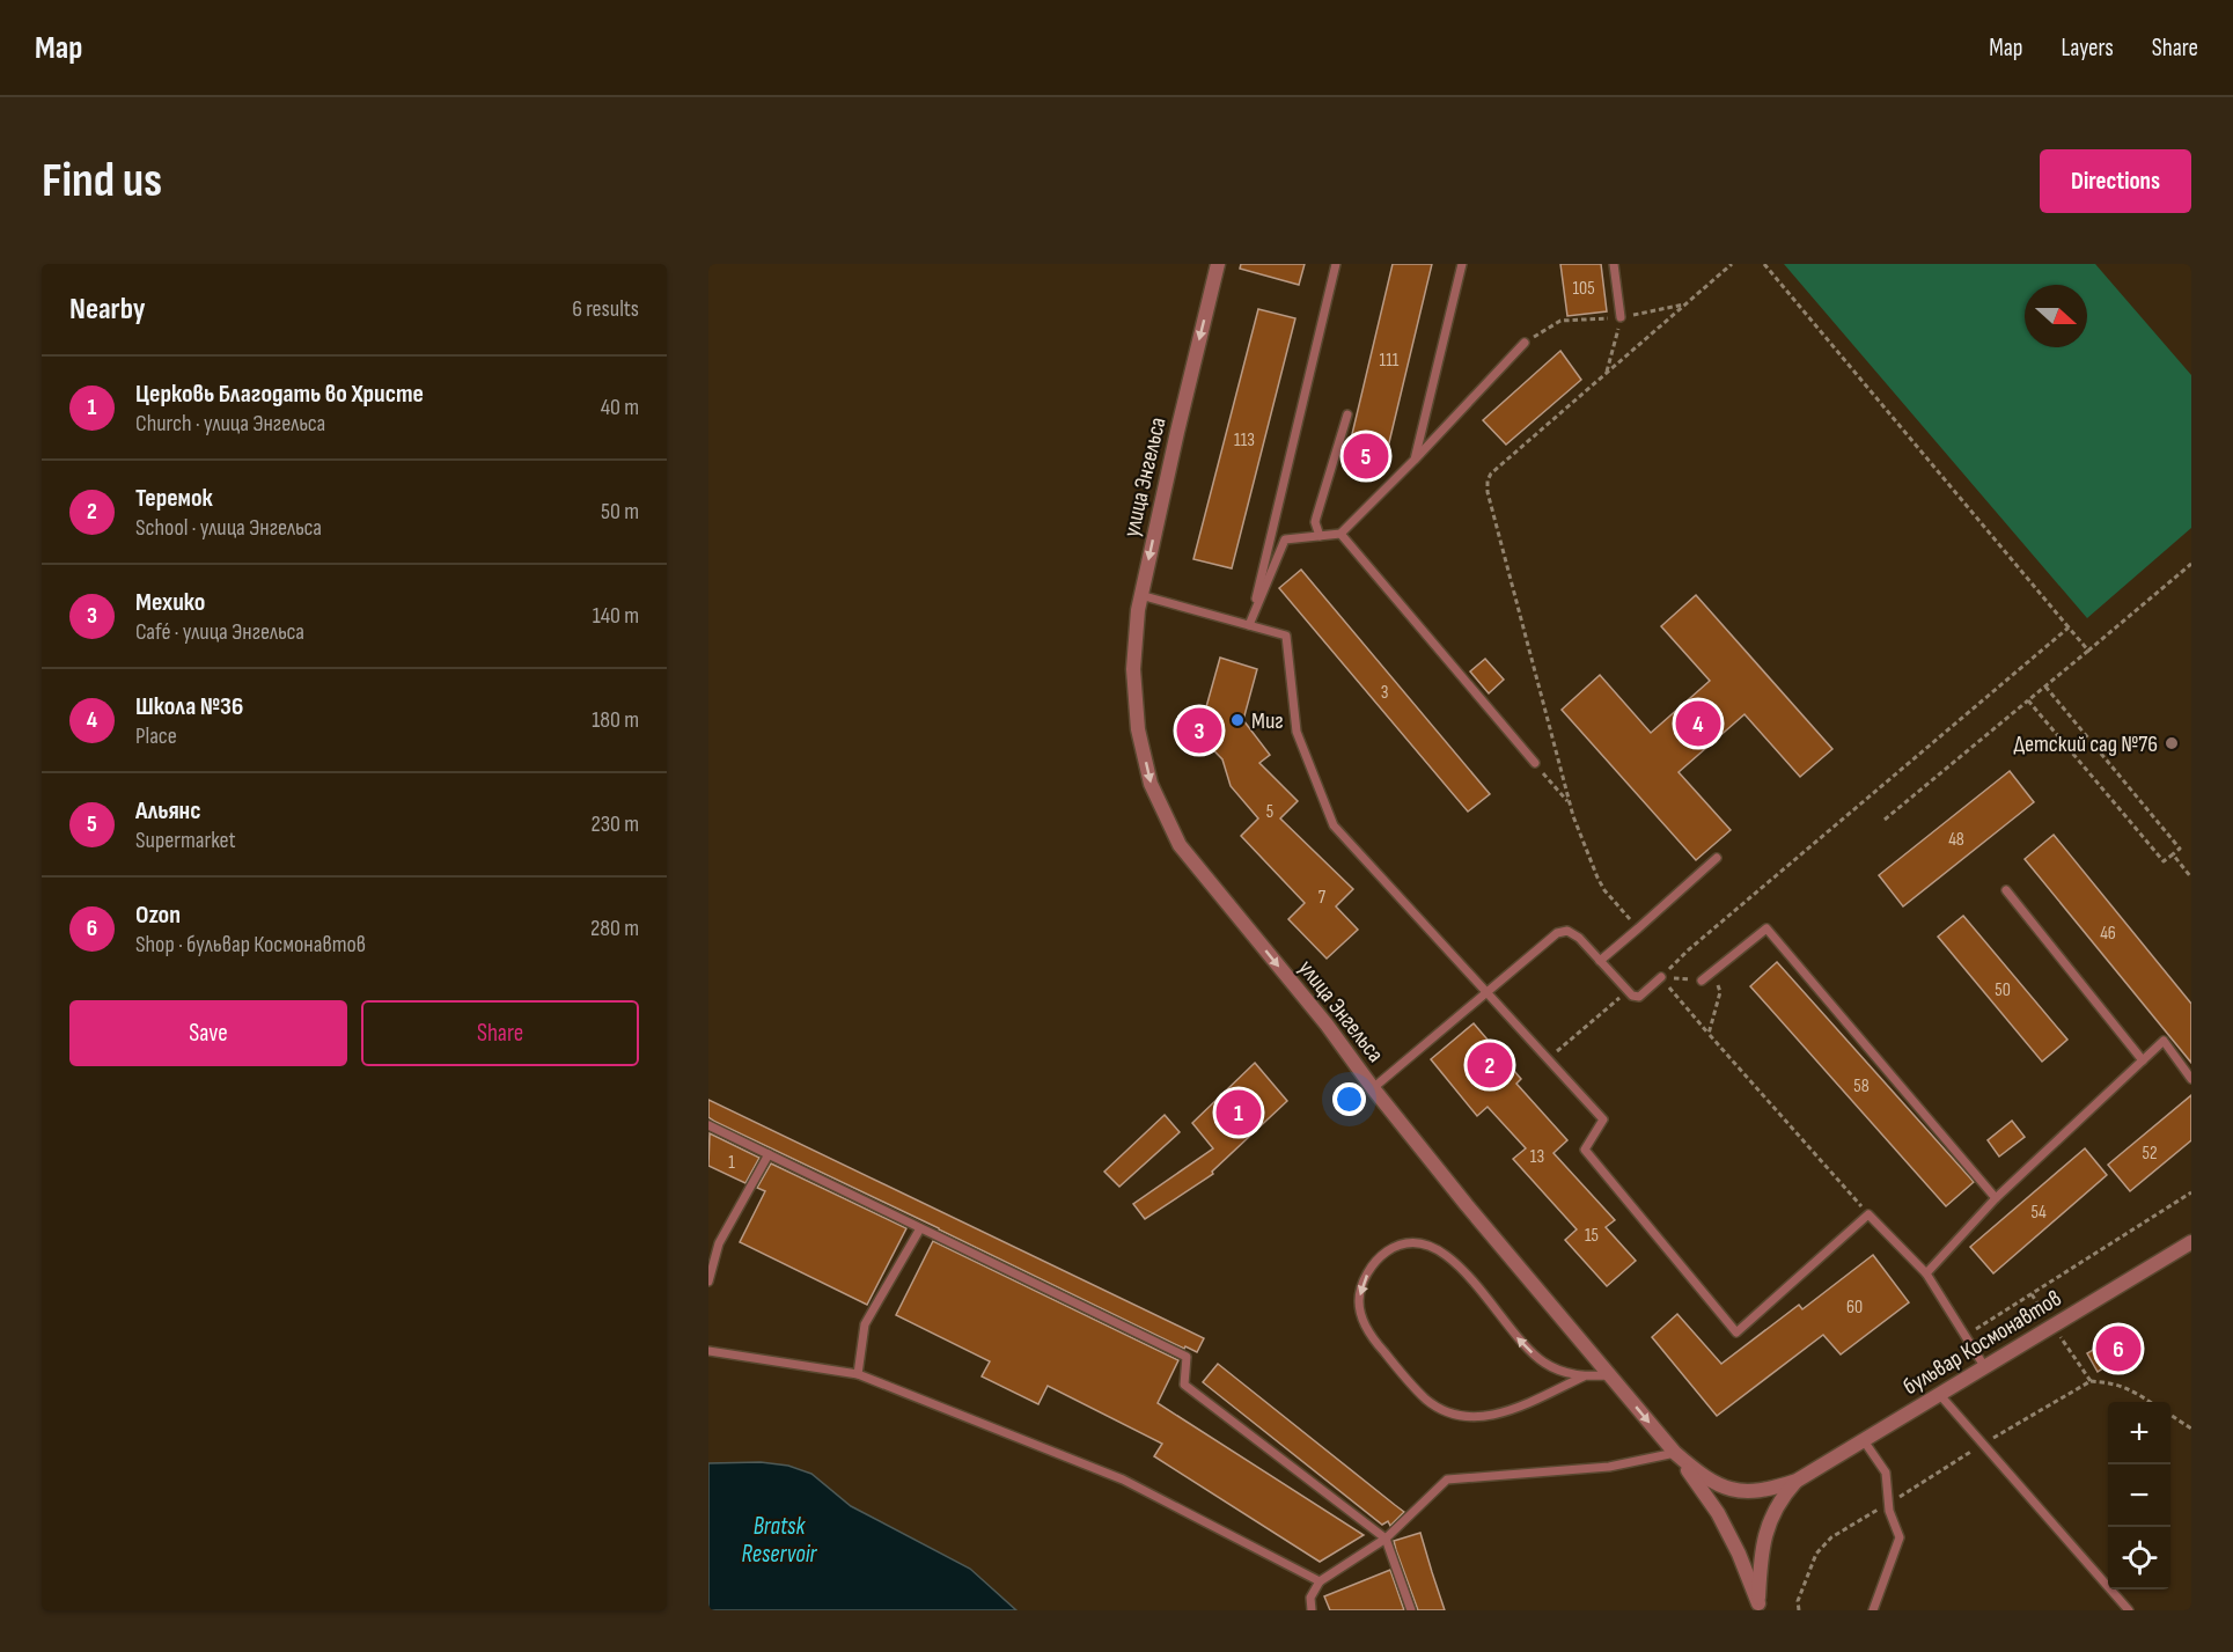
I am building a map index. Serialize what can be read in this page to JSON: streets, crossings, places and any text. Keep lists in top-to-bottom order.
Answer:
{
  "streets": {
    "street": ["улица Энгельса", "бульвар Космонавтов"]
  },
  "crossings": [
    ["улица Энгельса", "бульвар Космонавтов"]
  ],
  "one_way": ["улица Энгельса"],
  "water": ["Bratsk Reservoir"],
  "places": ["Миг", "Детский сад №76"],
  "house_numbers": [
    "105",
    "111",
    "113",
    "3",
    "5",
    "48",
    "7",
    "46",
    "50",
    "58",
    "52",
    "13",
    "1",
    "54",
    "15",
    "60"
  ],
  "north": "right",
  "page": {
    "header": "Map",
    "nav": ["Map", "Layers", "Share"],
    "buttons": [
      "Directions",
      ["Save", "Share"]
    ],
    "title": "Find us",
    "heading": ["Nearby", "6 results"],
    "list": [
      {
        "mark": "1",
        "name": "Церковь Благодать во Христе",
        "note": "Church · улица Энгельса",
        "value": "40 m"
      },
      {
        "mark": "2",
        "name": "Теремок",
        "note": "School · улица Энгельса",
        "value": "50 m"
      },
      {
        "mark": "3",
        "name": "Мехико",
        "note": "Café · улица Энгельса",
        "value": "140 m"
      },
      {
        "mark": "4",
        "name": "Школа №36",
        "note": "Place",
        "value": "180 m"
      },
      {
        "mark": "5",
        "name": "Альянс",
        "note": "Supermarket",
        "value": "230 m"
      },
      {
        "mark": "6",
        "name": "Ozon",
        "note": "Shop · бульвар Космонавтов",
        "value": "280 m"
      }
    ],
    "pins": [
      "5",
      "4",
      "3",
      "2",
      "1",
      "6"
    ],
    "map_buttons": ["+", "−"]
  }
}
